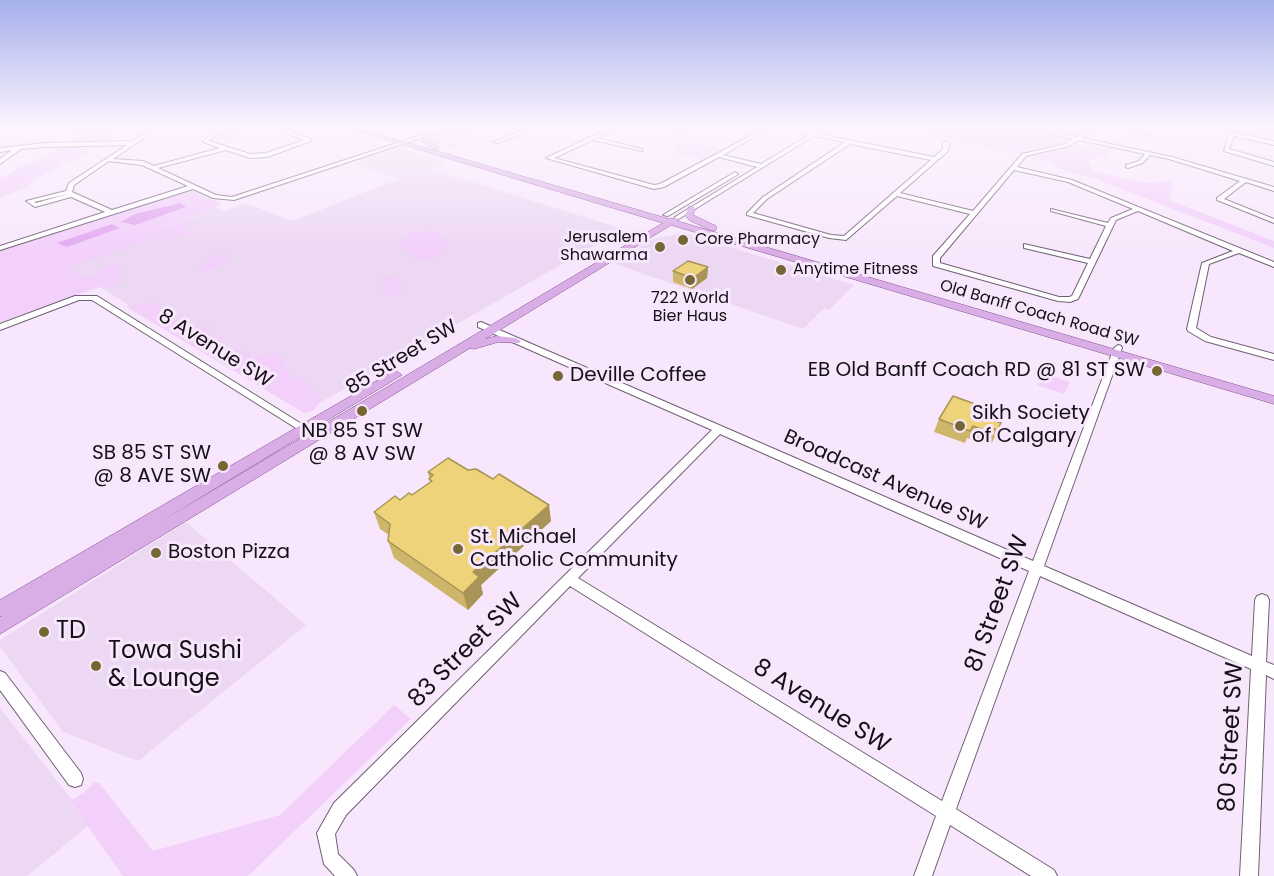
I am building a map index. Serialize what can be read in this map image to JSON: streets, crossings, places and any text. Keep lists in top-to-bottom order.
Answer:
{
  "streets": {
    "main road": ["Old Banff Coach Road SW", "85 Street SW"],
    "street": [
      "8 Avenue SW",
      "Broadcast Avenue SW",
      "81 Street SW",
      "83 Street SW",
      "80 Street SW"
    ]
  },
  "crossings": [
    ["Old Banff Coach Road SW", "85 Street SW"],
    ["Old Banff Coach Road SW", "81 Street SW"],
    ["8 Avenue SW", "85 Street SW"],
    ["8 Avenue SW", "81 Street SW"],
    ["8 Avenue SW", "83 Street SW"],
    ["85 Street SW", "Broadcast Avenue SW"],
    ["Broadcast Avenue SW", "81 Street SW"],
    ["Broadcast Avenue SW", "83 Street SW"],
    ["Broadcast Avenue SW", "80 Street SW"]
  ],
  "places": [
    "Core Pharmacy",
    "Jerusalem Shawarma",
    "Anytime Fitness",
    "722 World Bier Haus",
    "EB Old Banff Coach RD @ 81 ST SW",
    "Deville Coffee",
    "NB 85 ST SW @ 8 AV SW",
    "Sikh Society of Calgary",
    "SB 85 ST SW @ 8 AVE SW",
    "St. Michael Catholic Community",
    "Boston Pizza",
    "TD",
    "Towa Sushi & Lounge"
  ]
}
